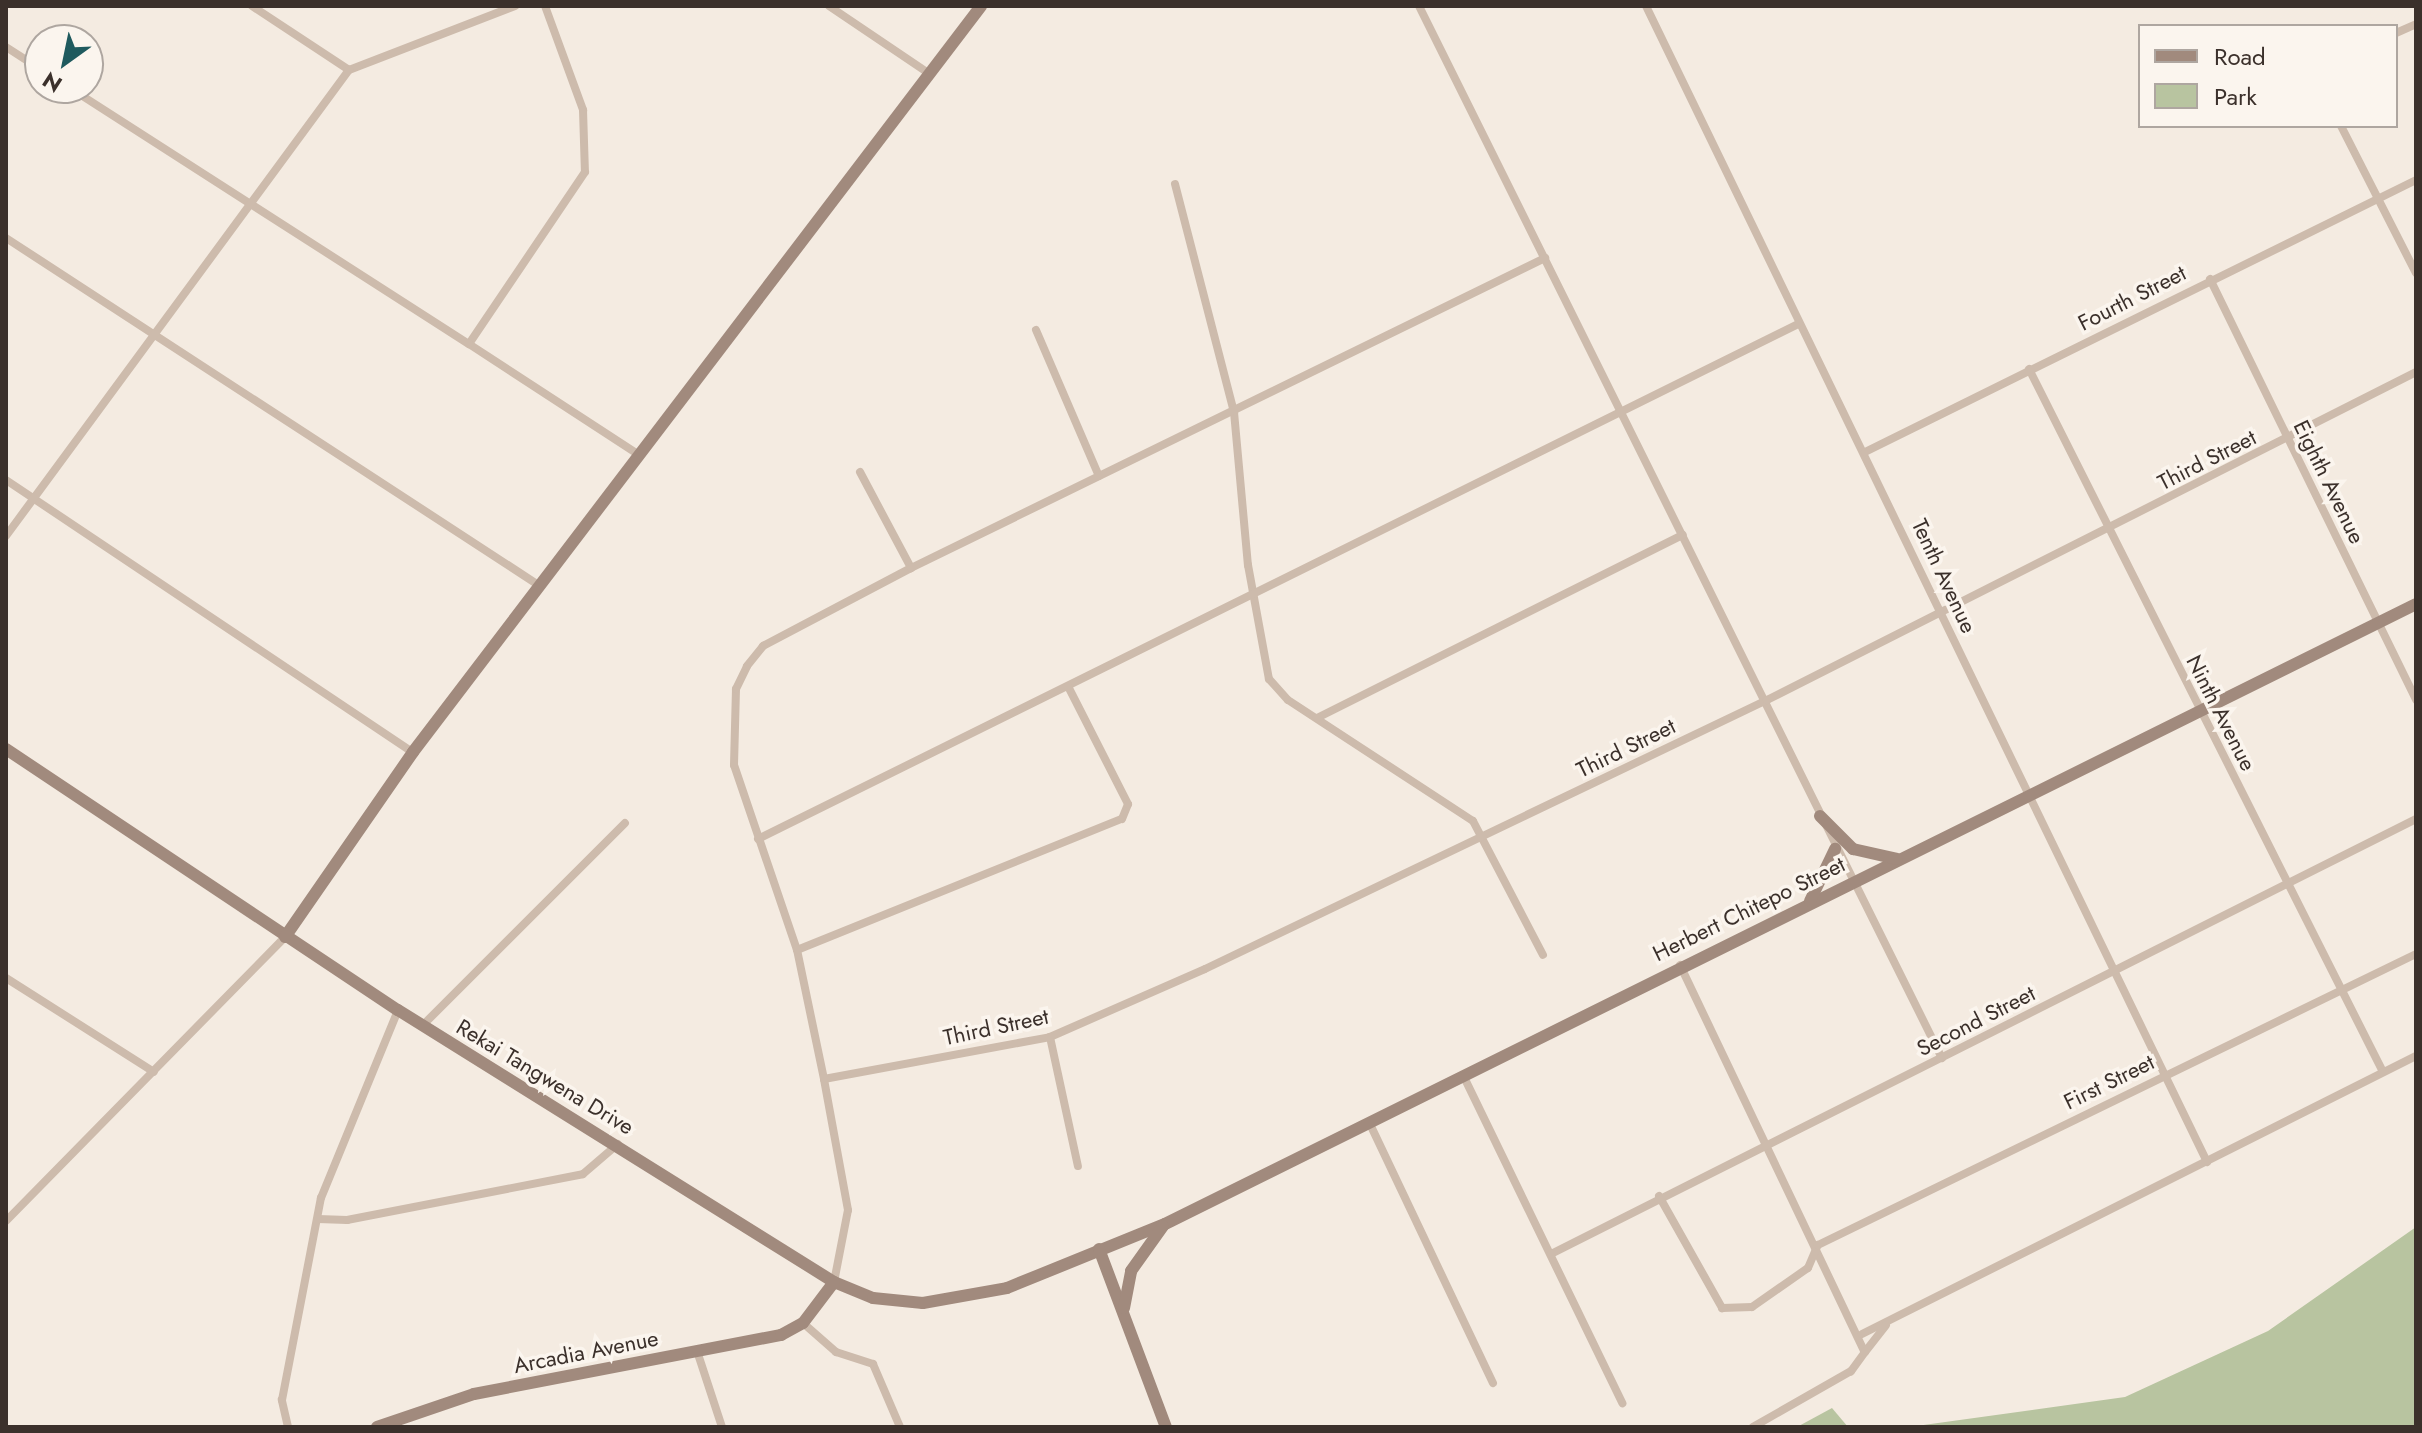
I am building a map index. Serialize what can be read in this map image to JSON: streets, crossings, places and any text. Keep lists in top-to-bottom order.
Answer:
{
  "streets": {
    "main road": ["Herbert Chitepo Street", "Rekai Tangwena Drive", "Arcadia Avenue"],
    "street": [
      "Fourth Street",
      "Third Street",
      "Eighth Avenue",
      "Tenth Avenue",
      "Ninth Avenue",
      "Second Street",
      "First Street"
    ]
  },
  "crossings": [
    ["Fourth Street", "Eighth Avenue"],
    ["Fourth Street", "Tenth Avenue"],
    ["Fourth Street", "Ninth Avenue"],
    ["Third Street", "Eighth Avenue"],
    ["Third Street", "Tenth Avenue"],
    ["Third Street", "Ninth Avenue"],
    ["Eighth Avenue", "Herbert Chitepo Street"],
    ["Tenth Avenue", "Herbert Chitepo Street"],
    ["Tenth Avenue", "Second Street"],
    ["Tenth Avenue", "First Street"],
    ["Ninth Avenue", "Herbert Chitepo Street"],
    ["Ninth Avenue", "Second Street"],
    ["Ninth Avenue", "First Street"],
    ["Herbert Chitepo Street", "Rekai Tangwena Drive"]
  ],
  "legend": ["Road", "Park"],
  "north": "bottom left"
}
